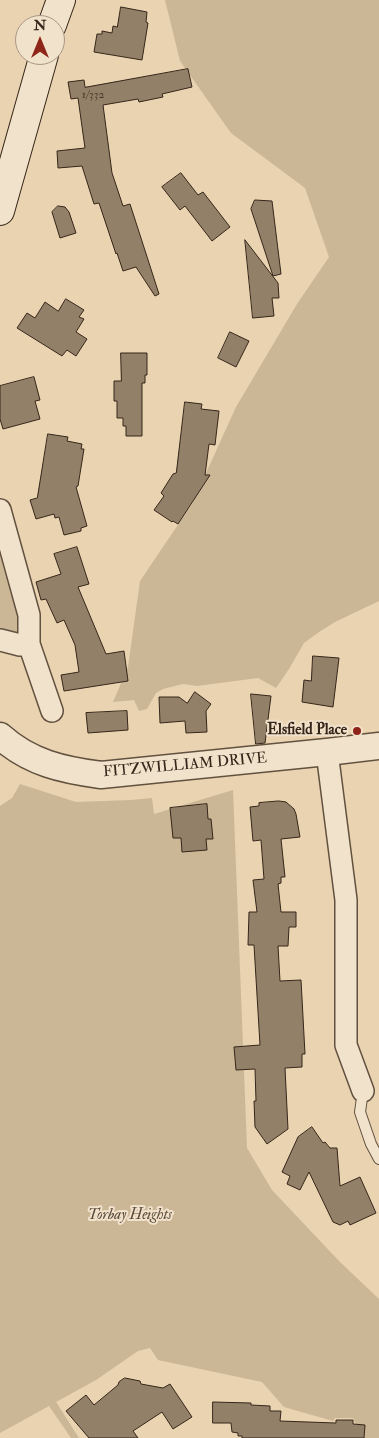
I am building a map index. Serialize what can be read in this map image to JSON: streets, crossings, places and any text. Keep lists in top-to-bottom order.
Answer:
{
  "streets": {
    "street": ["FITZWILLIAM DRIVE"]
  },
  "parks": ["Torbay Heights"],
  "places": ["Elsfield Place"],
  "house_numbers": ["1/332"],
  "north": "top"
}
